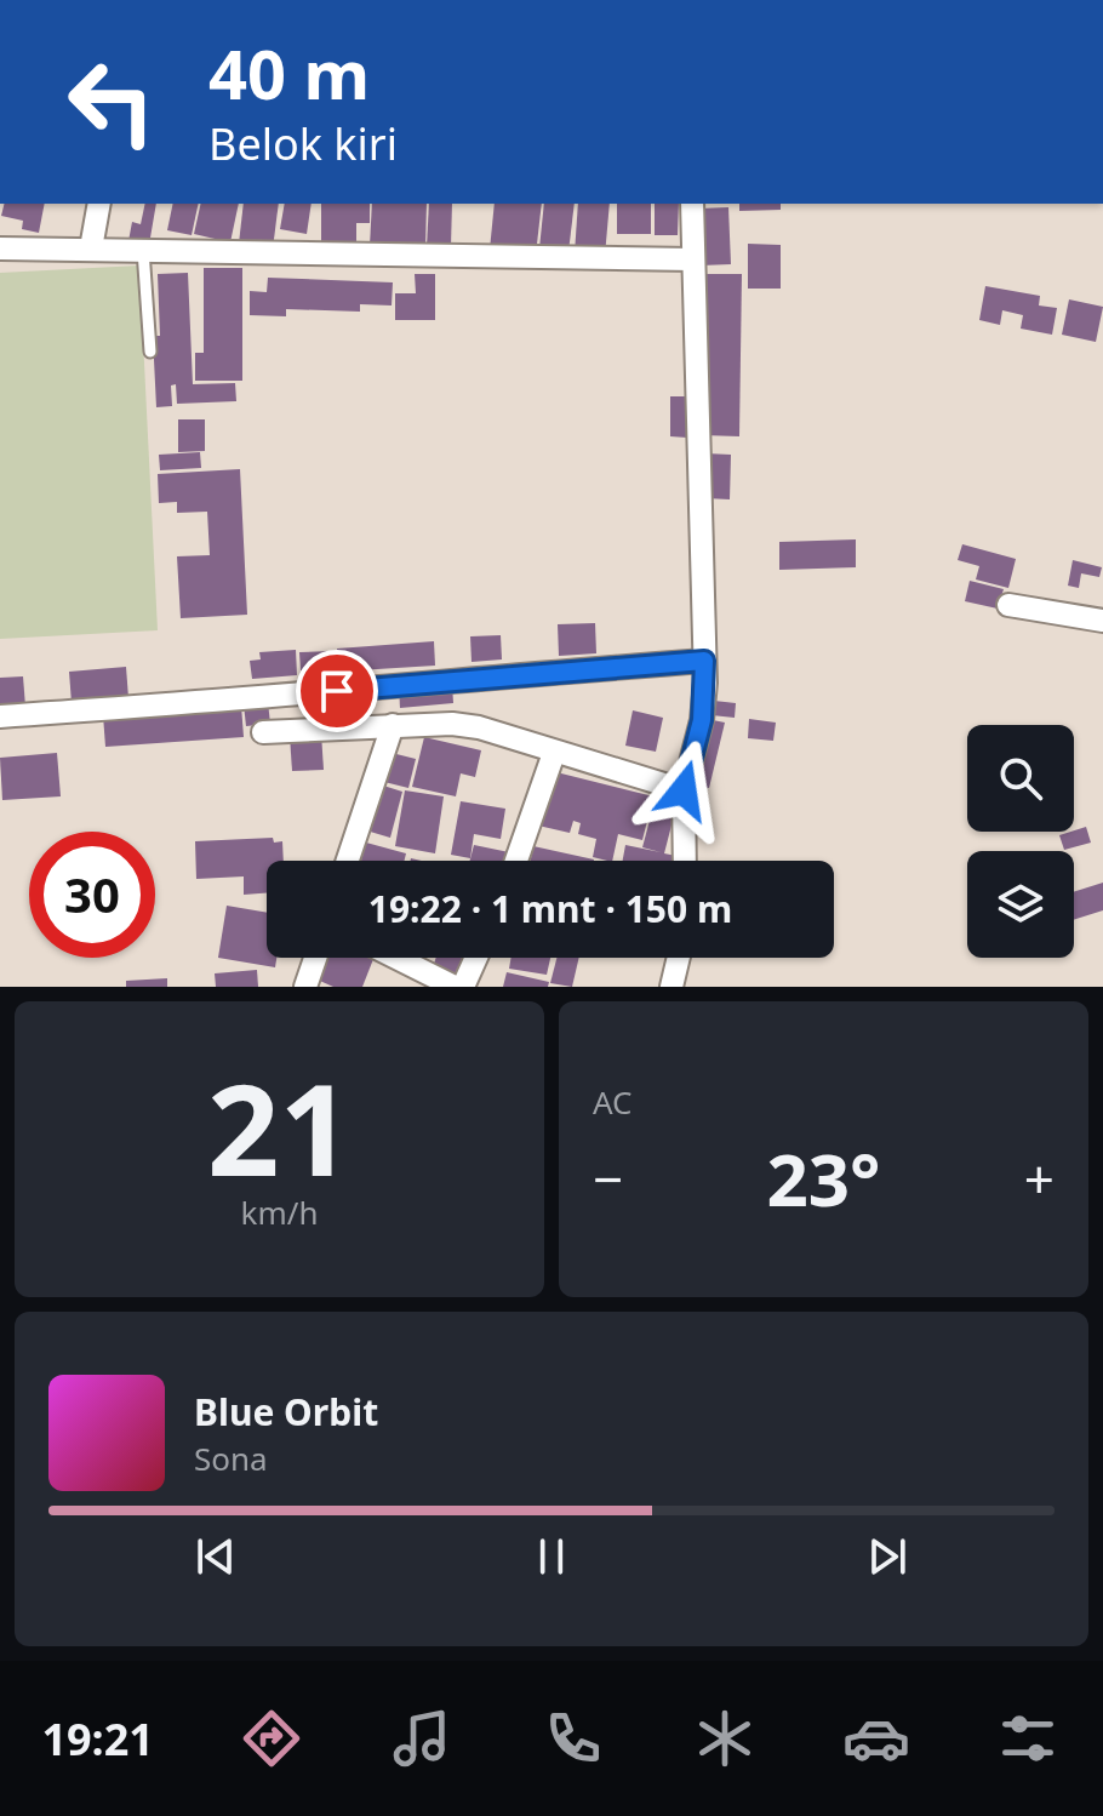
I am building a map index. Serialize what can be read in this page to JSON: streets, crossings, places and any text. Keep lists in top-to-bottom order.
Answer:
{
  "page": {
    "turn": ["40 m", "Belok kiri"],
    "limit": "30",
    "trip": "19:22 · 1 mnt · 150 m",
    "tile": [
      ["21", "km/h"],
      "AC"
    ],
    "heat": ["−", "23°", "+"],
    "song": ["Blue Orbit", "Sona"],
    "tabs": "19:21"
  }
}
